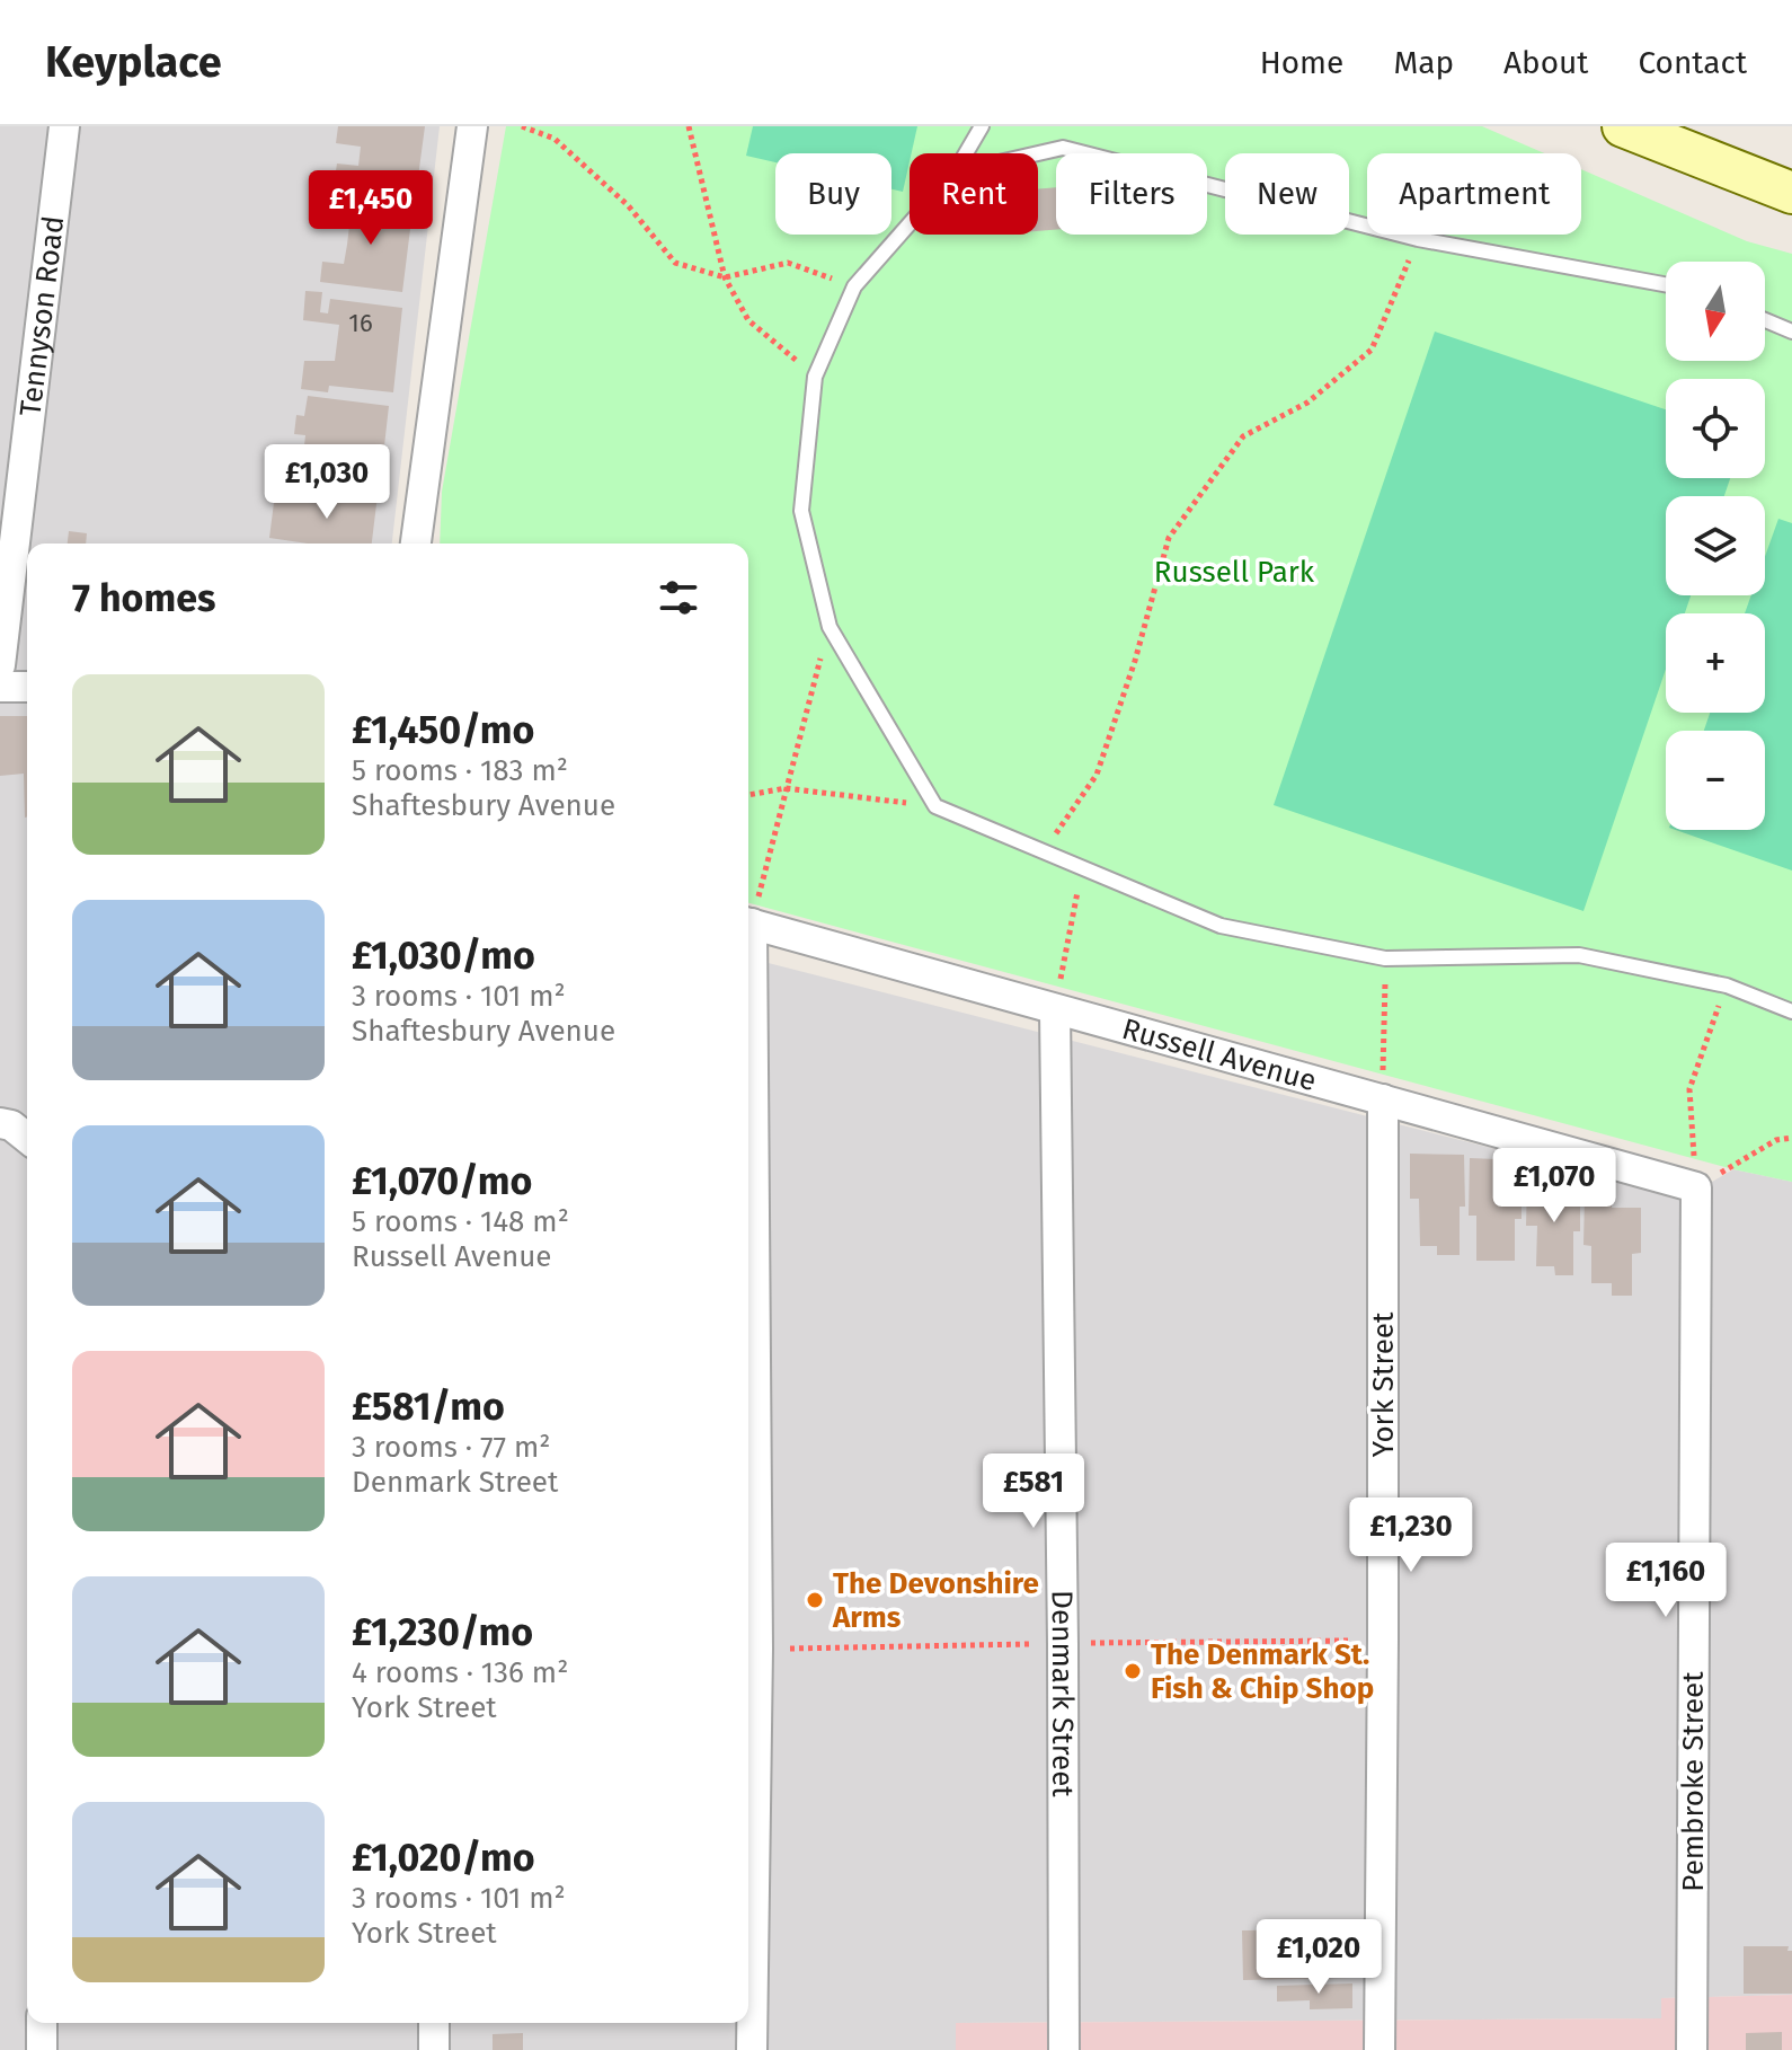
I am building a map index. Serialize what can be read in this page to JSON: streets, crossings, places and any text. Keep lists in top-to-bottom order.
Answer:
{
  "streets": {
    "street": [
      "Tennyson Road",
      "Russell Avenue",
      "York Street",
      "Denmark Street",
      "Pembroke Street"
    ]
  },
  "crossings": [
    ["Russell Avenue", "York Street"],
    ["Russell Avenue", "Denmark Street"],
    ["Russell Avenue", "Pembroke Street"]
  ],
  "parks": ["Russell Park"],
  "places": ["The Devonshire Arms", "The Denmark St. Fish & Chip Shop"],
  "house_numbers": ["16"],
  "north": "bottom",
  "page": {
    "header": "Keyplace",
    "nav": [
      "Home",
      "Map",
      "About",
      "Contact"
    ],
    "chip": [
      "Buy",
      "Rent",
      "Filters",
      "New",
      "Apartment"
    ],
    "price": [
      "£1,450",
      "£1,030",
      "£1,070",
      "£581",
      "£1,230",
      "£1,160",
      "£1,020"
    ],
    "map_buttons": ["+", "−"],
    "heading": "7 homes",
    "list": [
      {
        "name": "£1,450/mo",
        "note": "5 rooms · 183 m² · Shaftesbury Avenue"
      },
      {
        "name": "£1,030/mo",
        "note": "3 rooms · 101 m² · Shaftesbury Avenue"
      },
      {
        "name": "£1,070/mo",
        "note": "5 rooms · 148 m² · Russell Avenue"
      },
      {
        "name": "£581/mo",
        "note": "3 rooms · 77 m² · Denmark Street"
      },
      {
        "name": "£1,230/mo",
        "note": "4 rooms · 136 m² · York Street"
      },
      {
        "name": "£1,020/mo",
        "note": "3 rooms · 101 m² · York Street"
      }
    ]
  }
}
